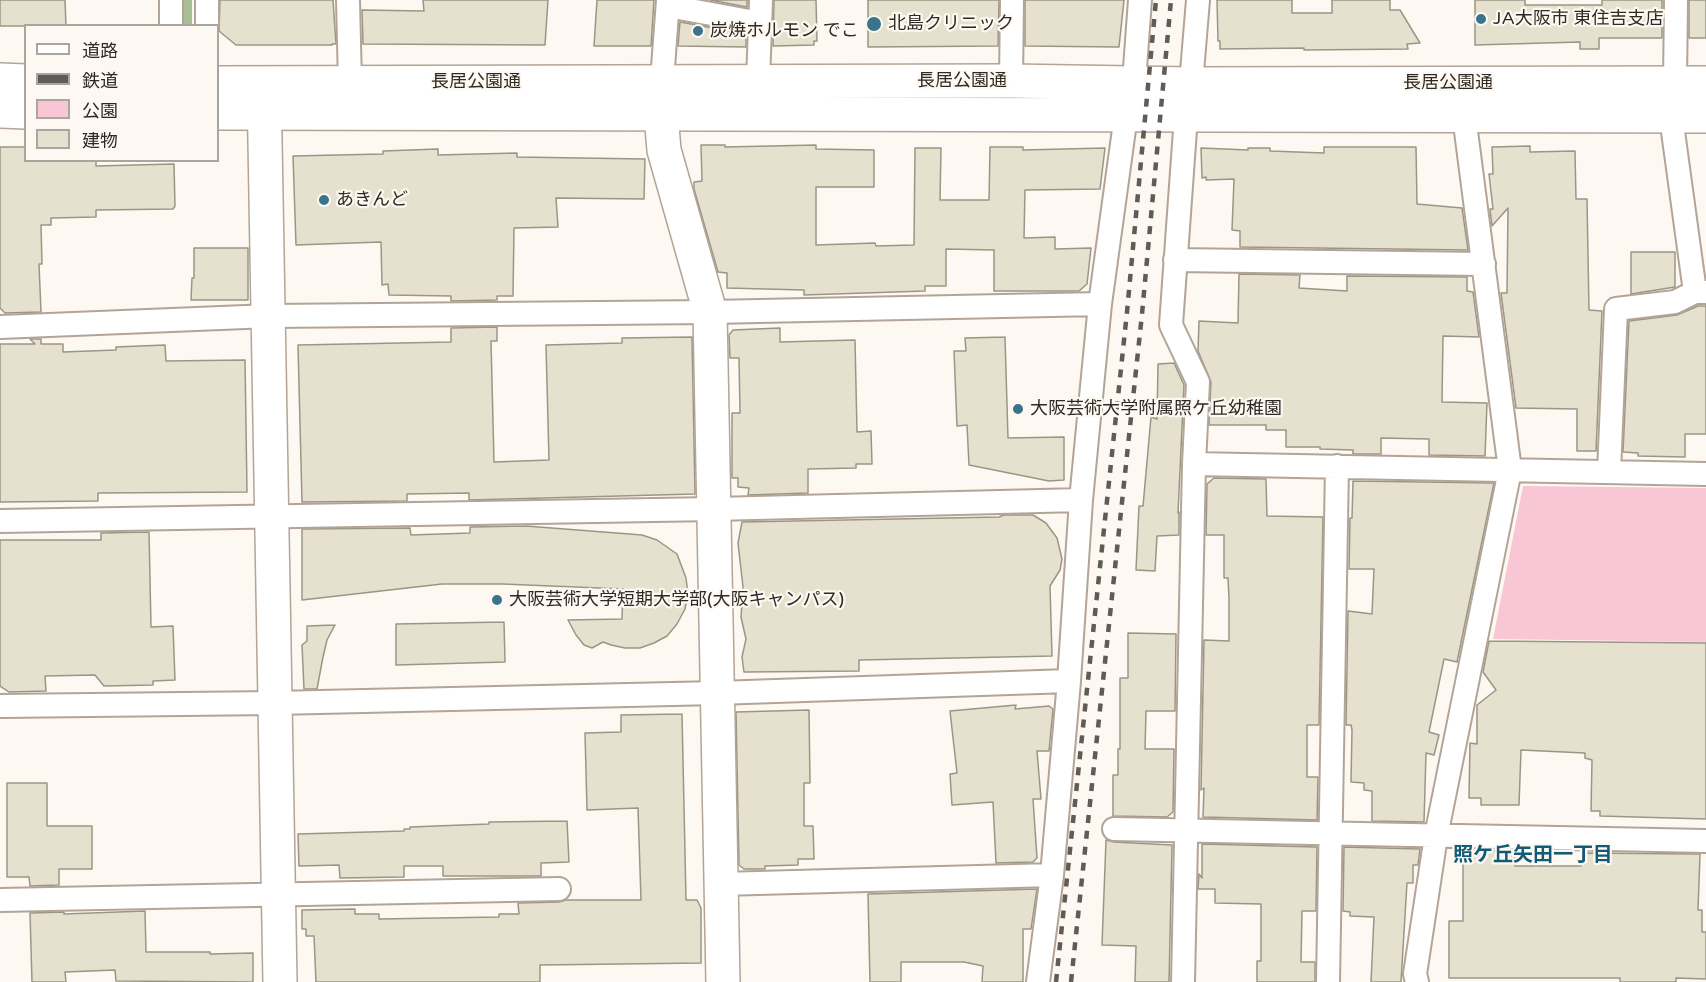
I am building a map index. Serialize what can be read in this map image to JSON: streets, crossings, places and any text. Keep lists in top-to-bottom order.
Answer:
{
  "streets": {
    "main road": ["長居公園通"]
  },
  "districts": ["照ケ丘矢田一丁目"],
  "places": [
    "JA大阪市 東住吉支店",
    "北島クリニック",
    "炭焼ホルモン でこ",
    "あきんど",
    "大阪芸術大学附属照ケ丘幼稚園",
    "大阪芸術大学短期大学部(大阪キャンパス)"
  ],
  "legend": [
    "道路",
    "鉄道",
    "公園",
    "建物"
  ]
}
